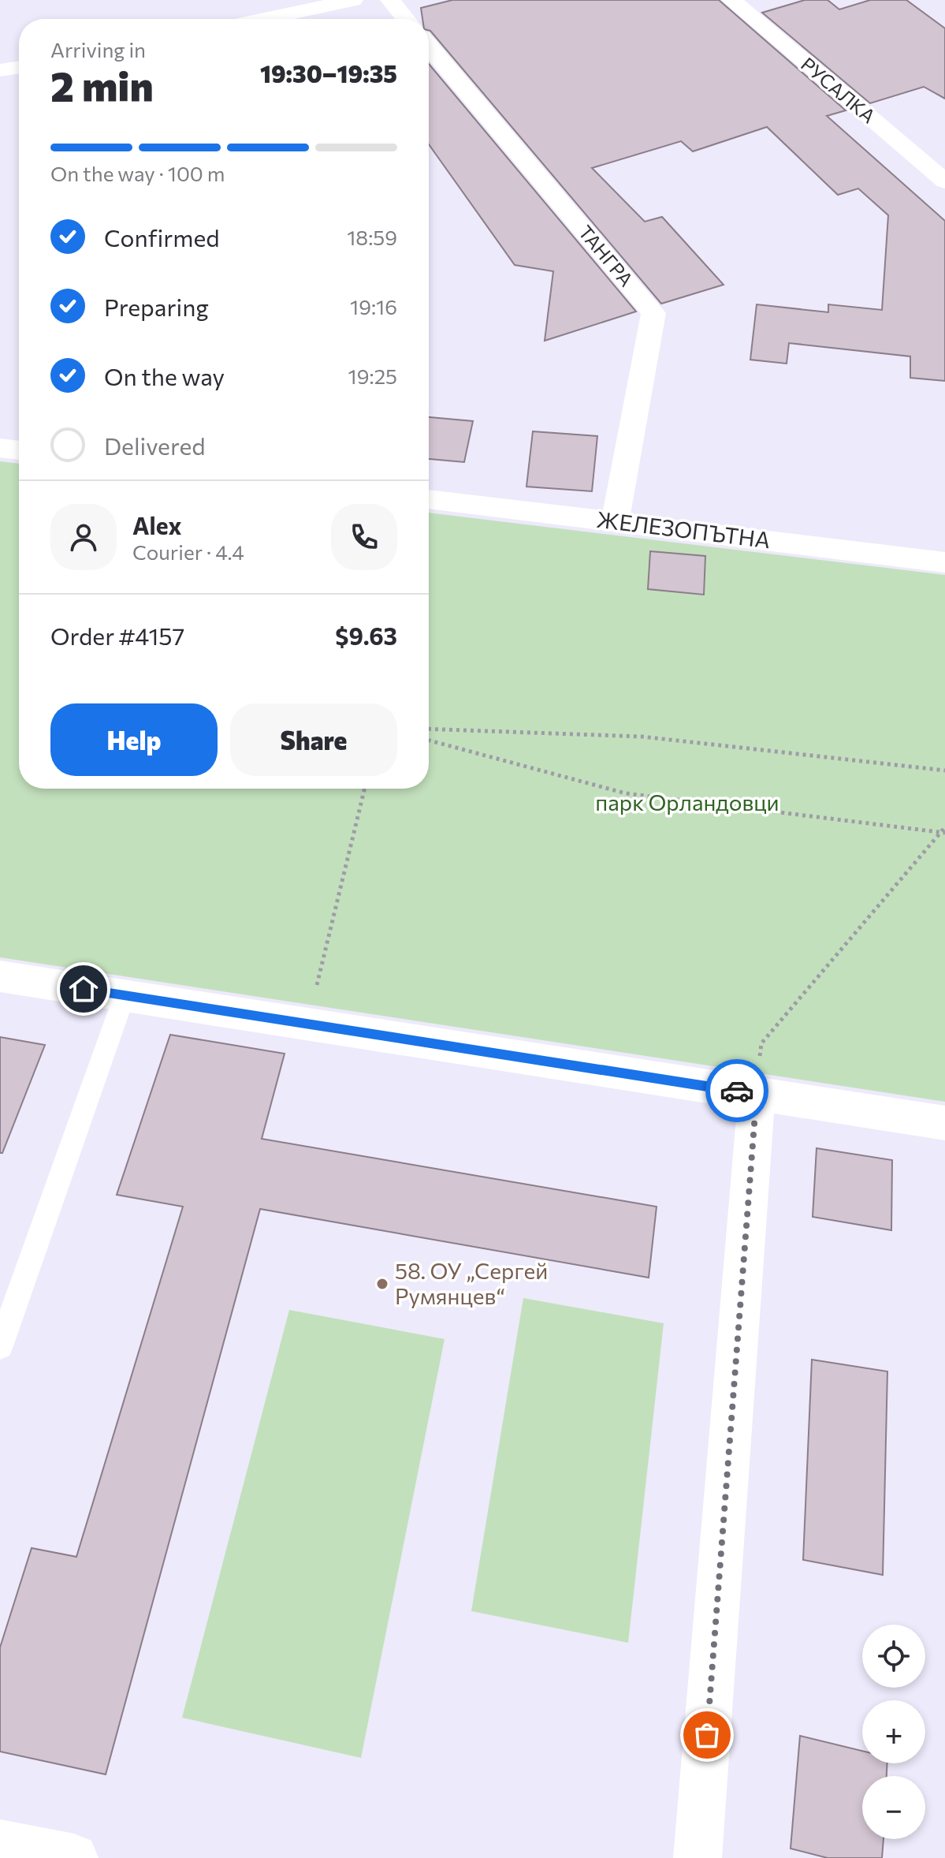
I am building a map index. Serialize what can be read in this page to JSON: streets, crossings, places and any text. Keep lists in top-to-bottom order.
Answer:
{
  "streets": {
    "street": ["РУСАЛКА", "ТАНГРА", "ЖЕЛЕЗОПЪТНА"]
  },
  "crossings": [
    ["ТАНГРА", "ЖЕЛЕЗОПЪТНА"]
  ],
  "parks": ["парк Орландовци"],
  "places": ["58. ОУ „Сергей Румянцев“"],
  "page": {
    "heading": ["2 min", "Arriving in", "19:30–19:35"],
    "panel": [
      "Alex",
      "Courier · 4.4",
      "Order #4157",
      "$9.63"
    ],
    "bar": "On the way · 100 m",
    "list": [
      ["Confirmed", "18:59"],
      ["Preparing", "19:16"],
      ["On the way", "19:25"],
      "Delivered"
    ],
    "buttons": ["Help", "Share"],
    "map_buttons": ["+", "−"]
  }
}
